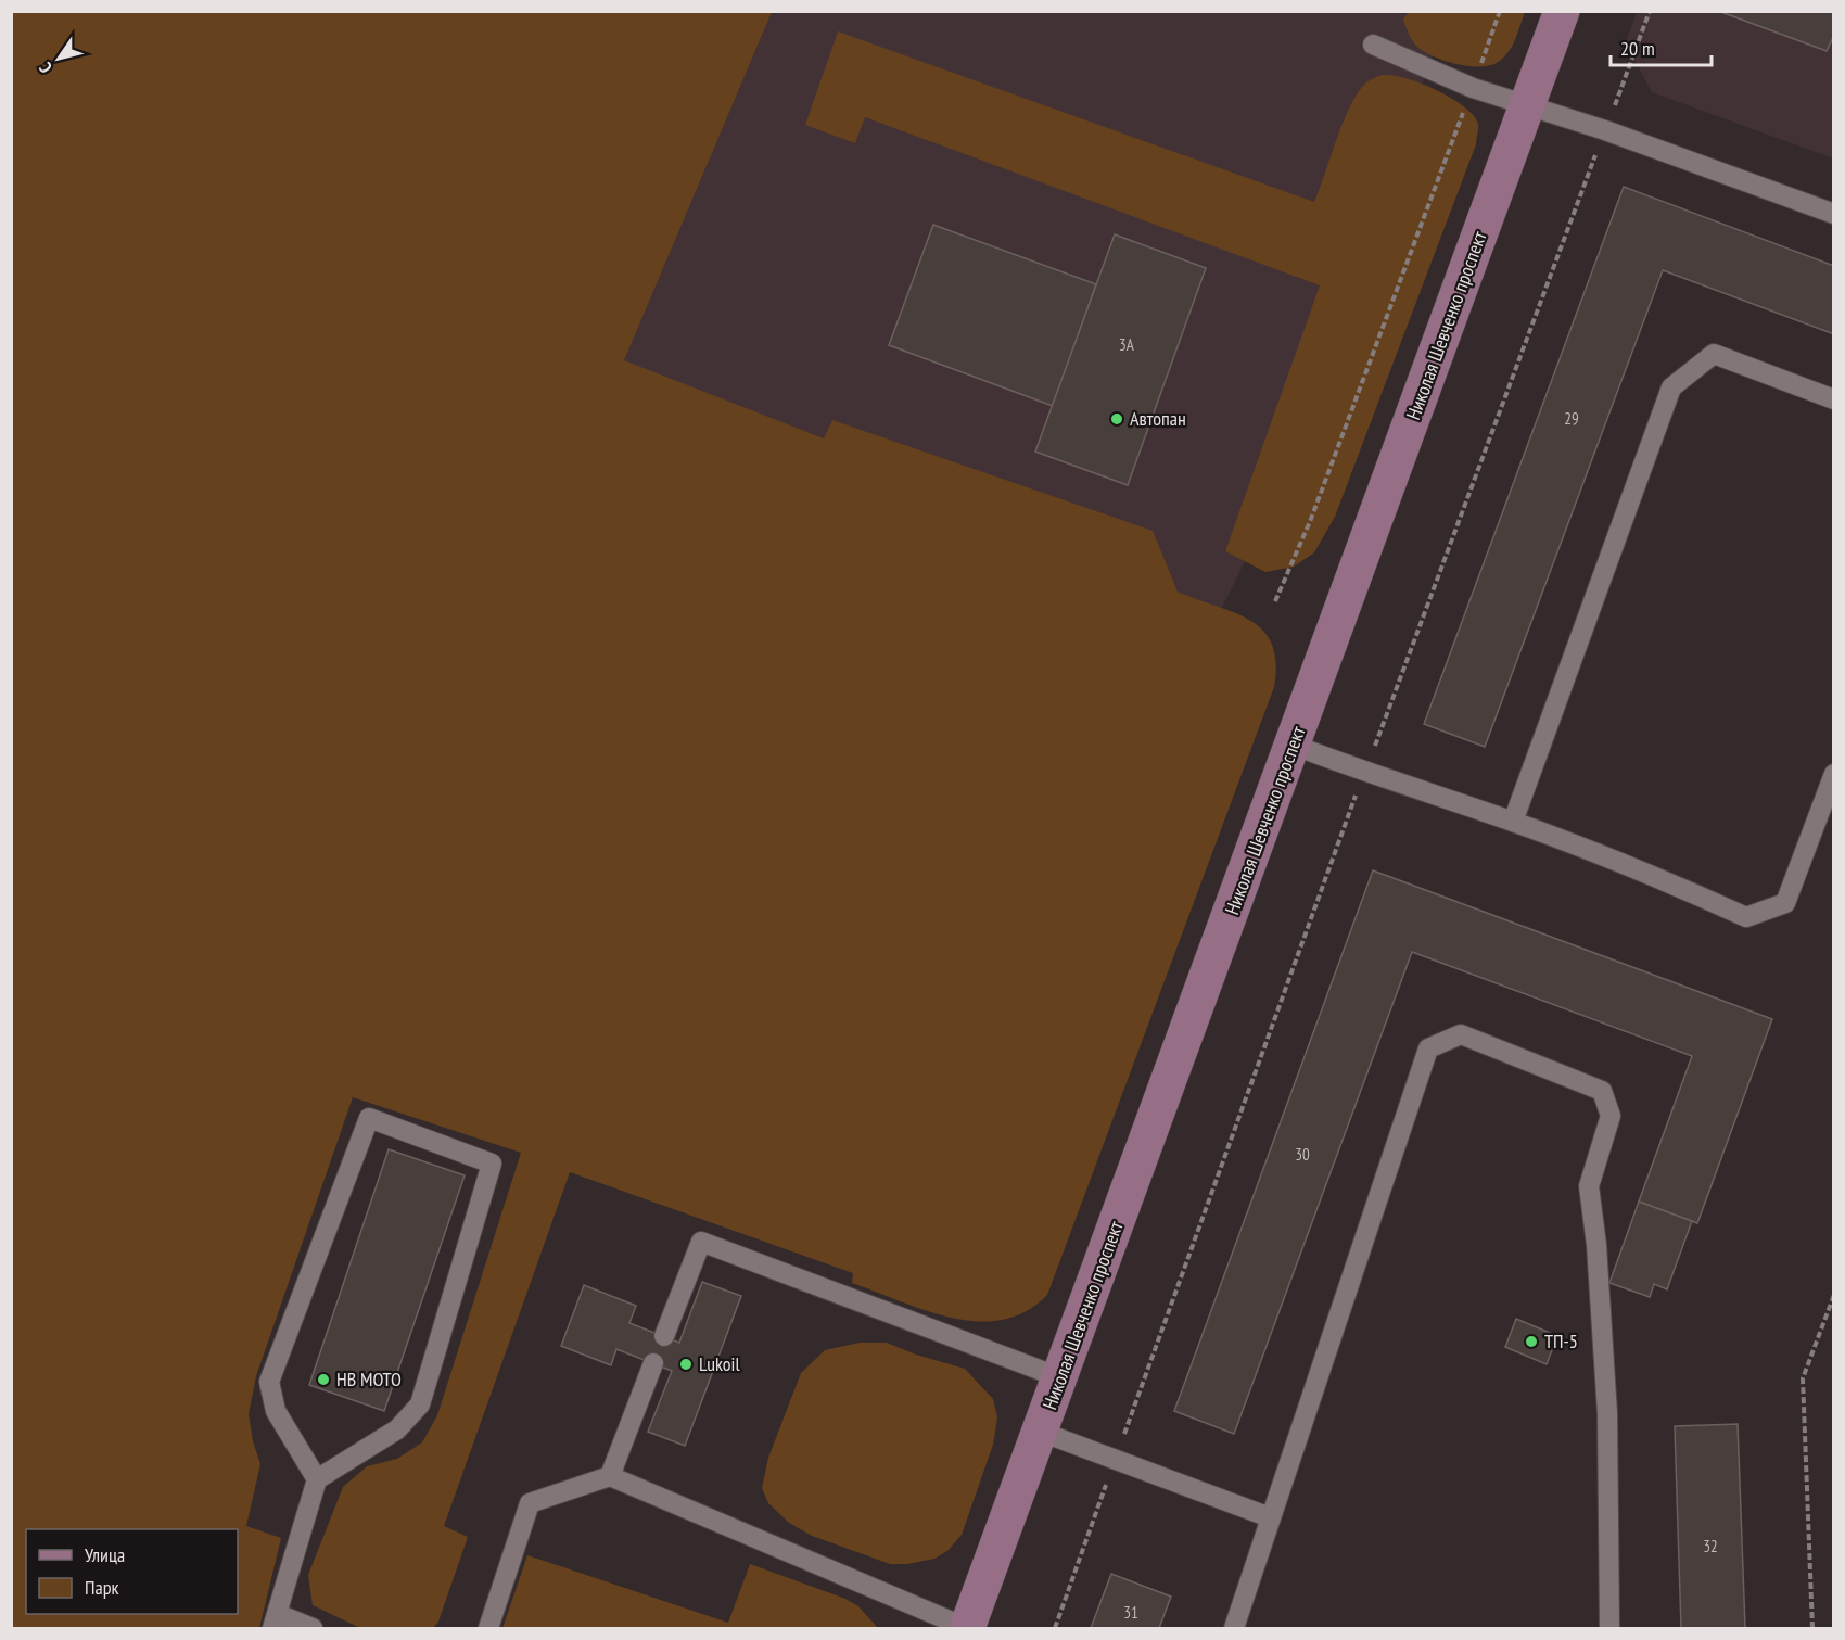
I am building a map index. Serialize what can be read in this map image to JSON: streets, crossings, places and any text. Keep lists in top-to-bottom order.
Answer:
{
  "streets": {
    "main road": ["Николая Шевченко проспект"]
  },
  "places": [
    "Автопан",
    "ТП-5",
    "Lukoil",
    "HB MOTO"
  ],
  "house_numbers": [
    "3А",
    "29",
    "30",
    "32",
    "31"
  ],
  "legend": ["Улица", "Парк"],
  "scale_bar": "20 m",
  "north": "bottom left"
}
